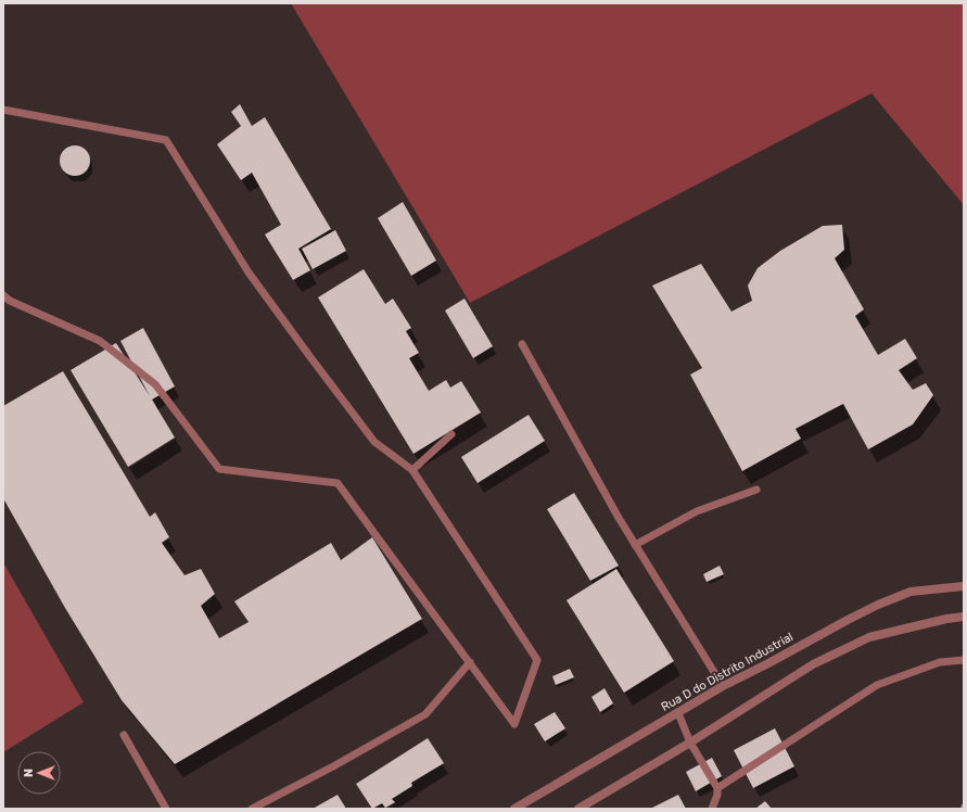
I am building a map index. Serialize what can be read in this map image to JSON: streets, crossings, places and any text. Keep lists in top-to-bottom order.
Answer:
{
  "streets": {
    "street": ["Rua D do Distrito Industrial"]
  },
  "north": "left"
}
